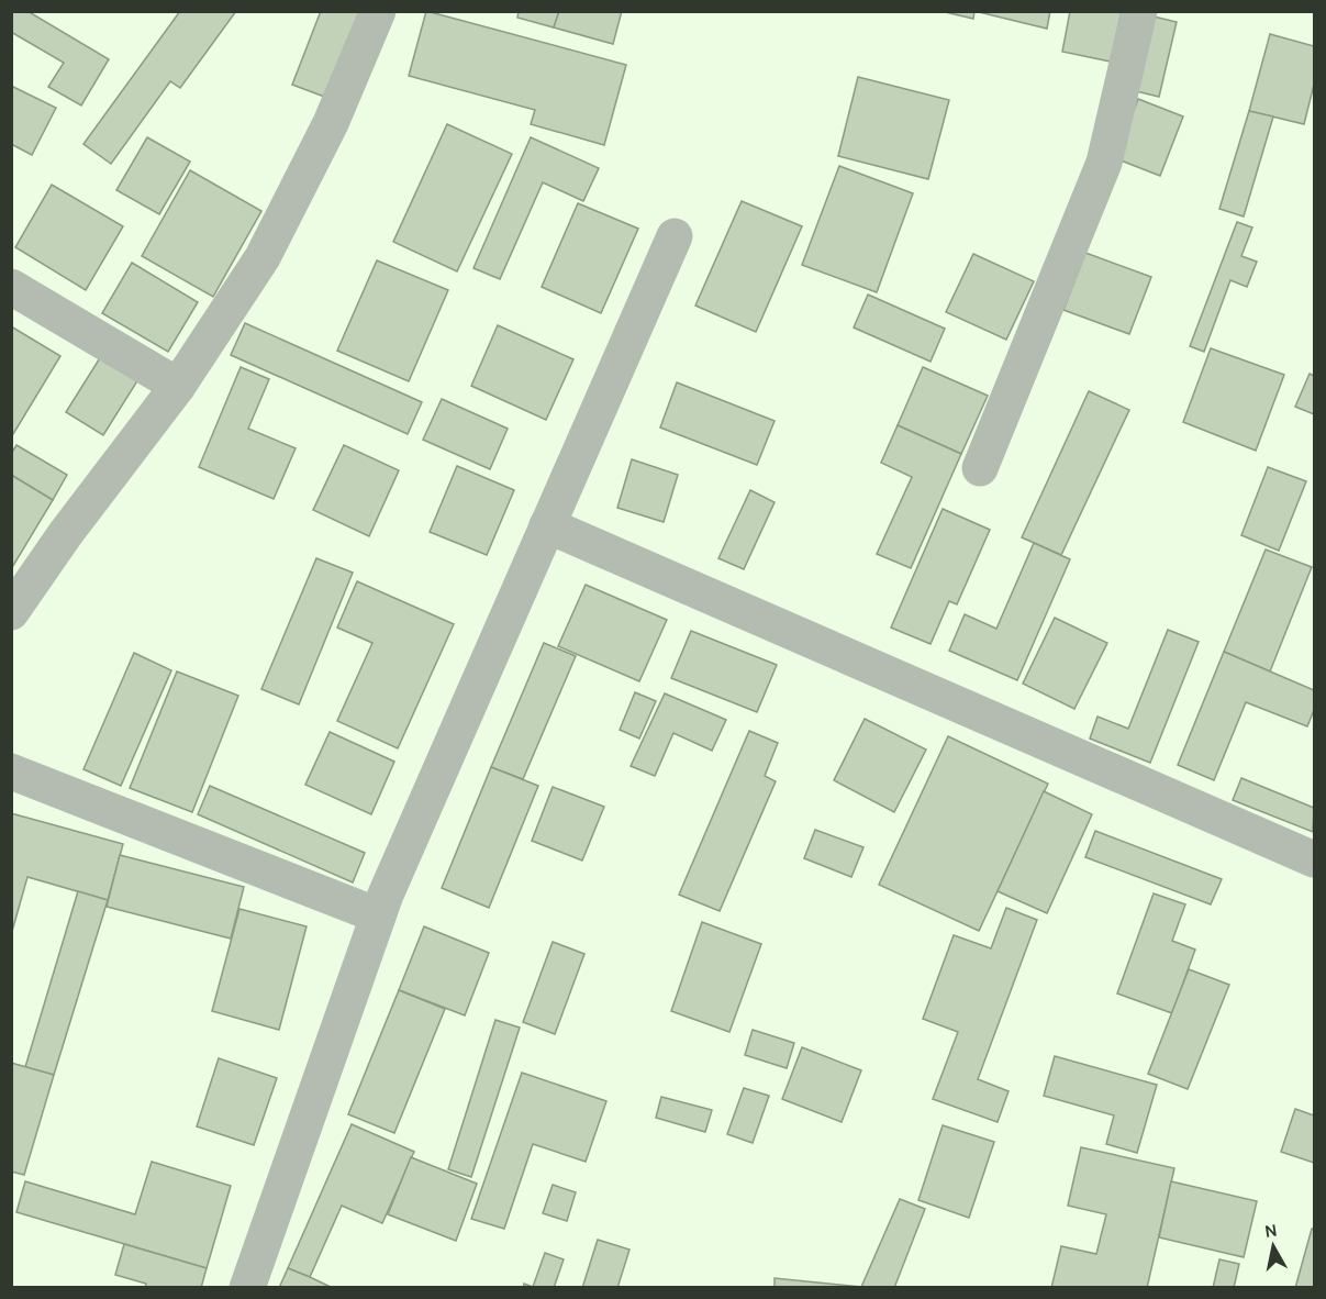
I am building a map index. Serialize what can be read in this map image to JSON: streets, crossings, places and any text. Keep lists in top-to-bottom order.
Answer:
{
  "north": "top"
}
